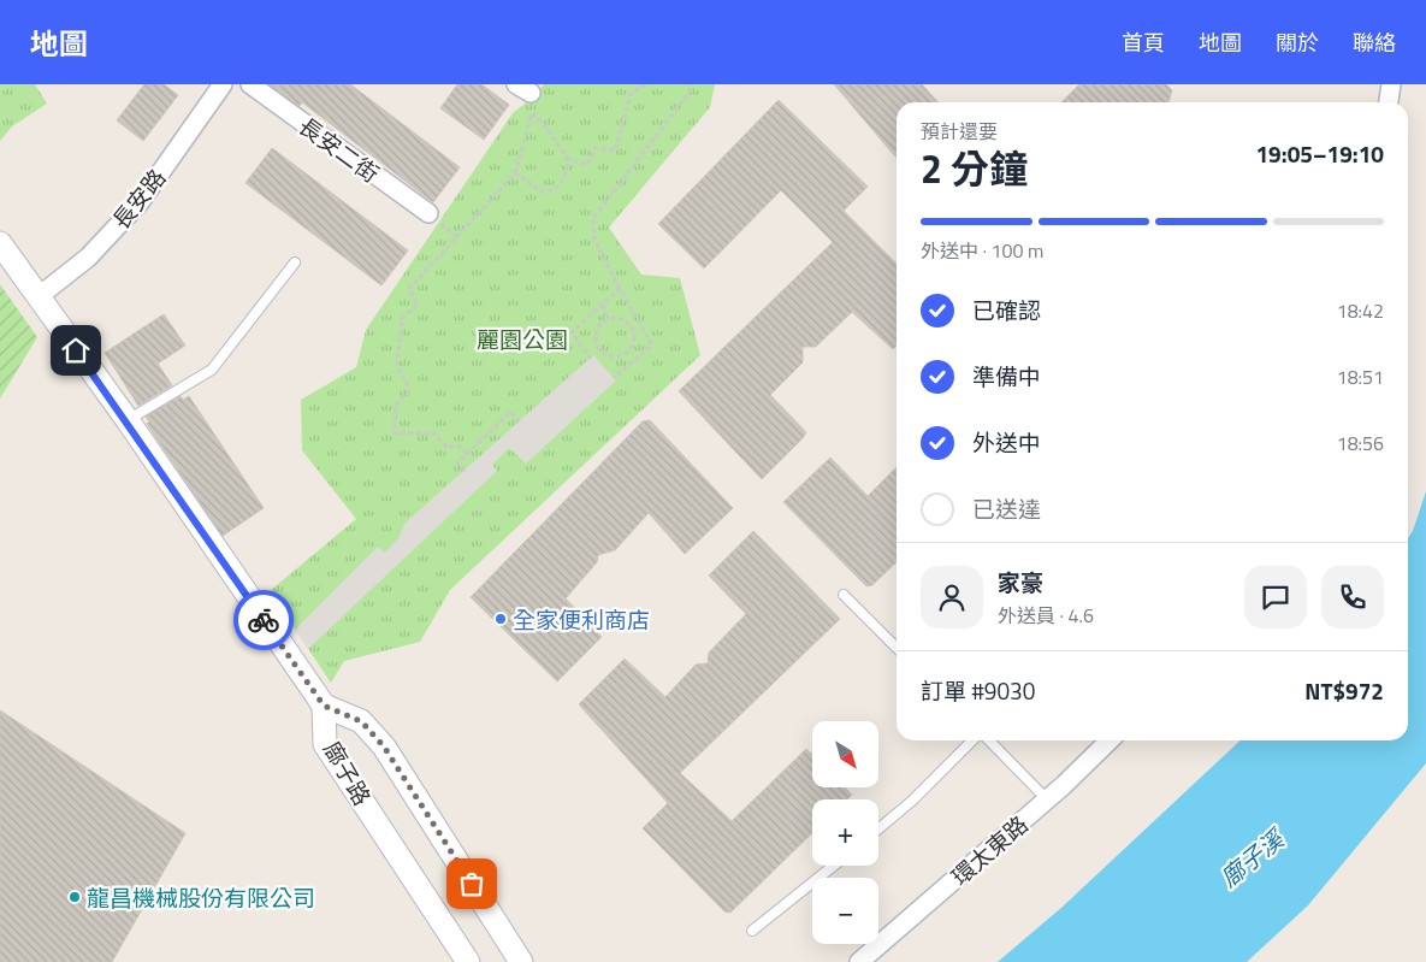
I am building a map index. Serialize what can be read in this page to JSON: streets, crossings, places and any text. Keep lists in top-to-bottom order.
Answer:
{
  "streets": {
    "street": [
      "長安二街",
      "長安路",
      "廍子路",
      "環太東路"
    ]
  },
  "water": ["廍子溪"],
  "parks": ["麗園公園"],
  "places": ["全家便利商店", "龍昌機械股份有限公司"],
  "north": "bottom right",
  "page": {
    "header": "地圖",
    "nav": [
      "首頁",
      "地圖",
      "關於",
      "聯絡"
    ],
    "heading": ["2 分鐘", "預計還要", "19:05–19:10"],
    "panel": [
      "家豪",
      "外送員 · 4.6",
      "訂單 #9030",
      "NT$972"
    ],
    "bar": "外送中 · 100 m",
    "list": [
      ["已確認", "18:42"],
      ["準備中", "18:51"],
      ["外送中", "18:56"],
      "已送達"
    ],
    "map_buttons": ["+", "−"]
  }
}
